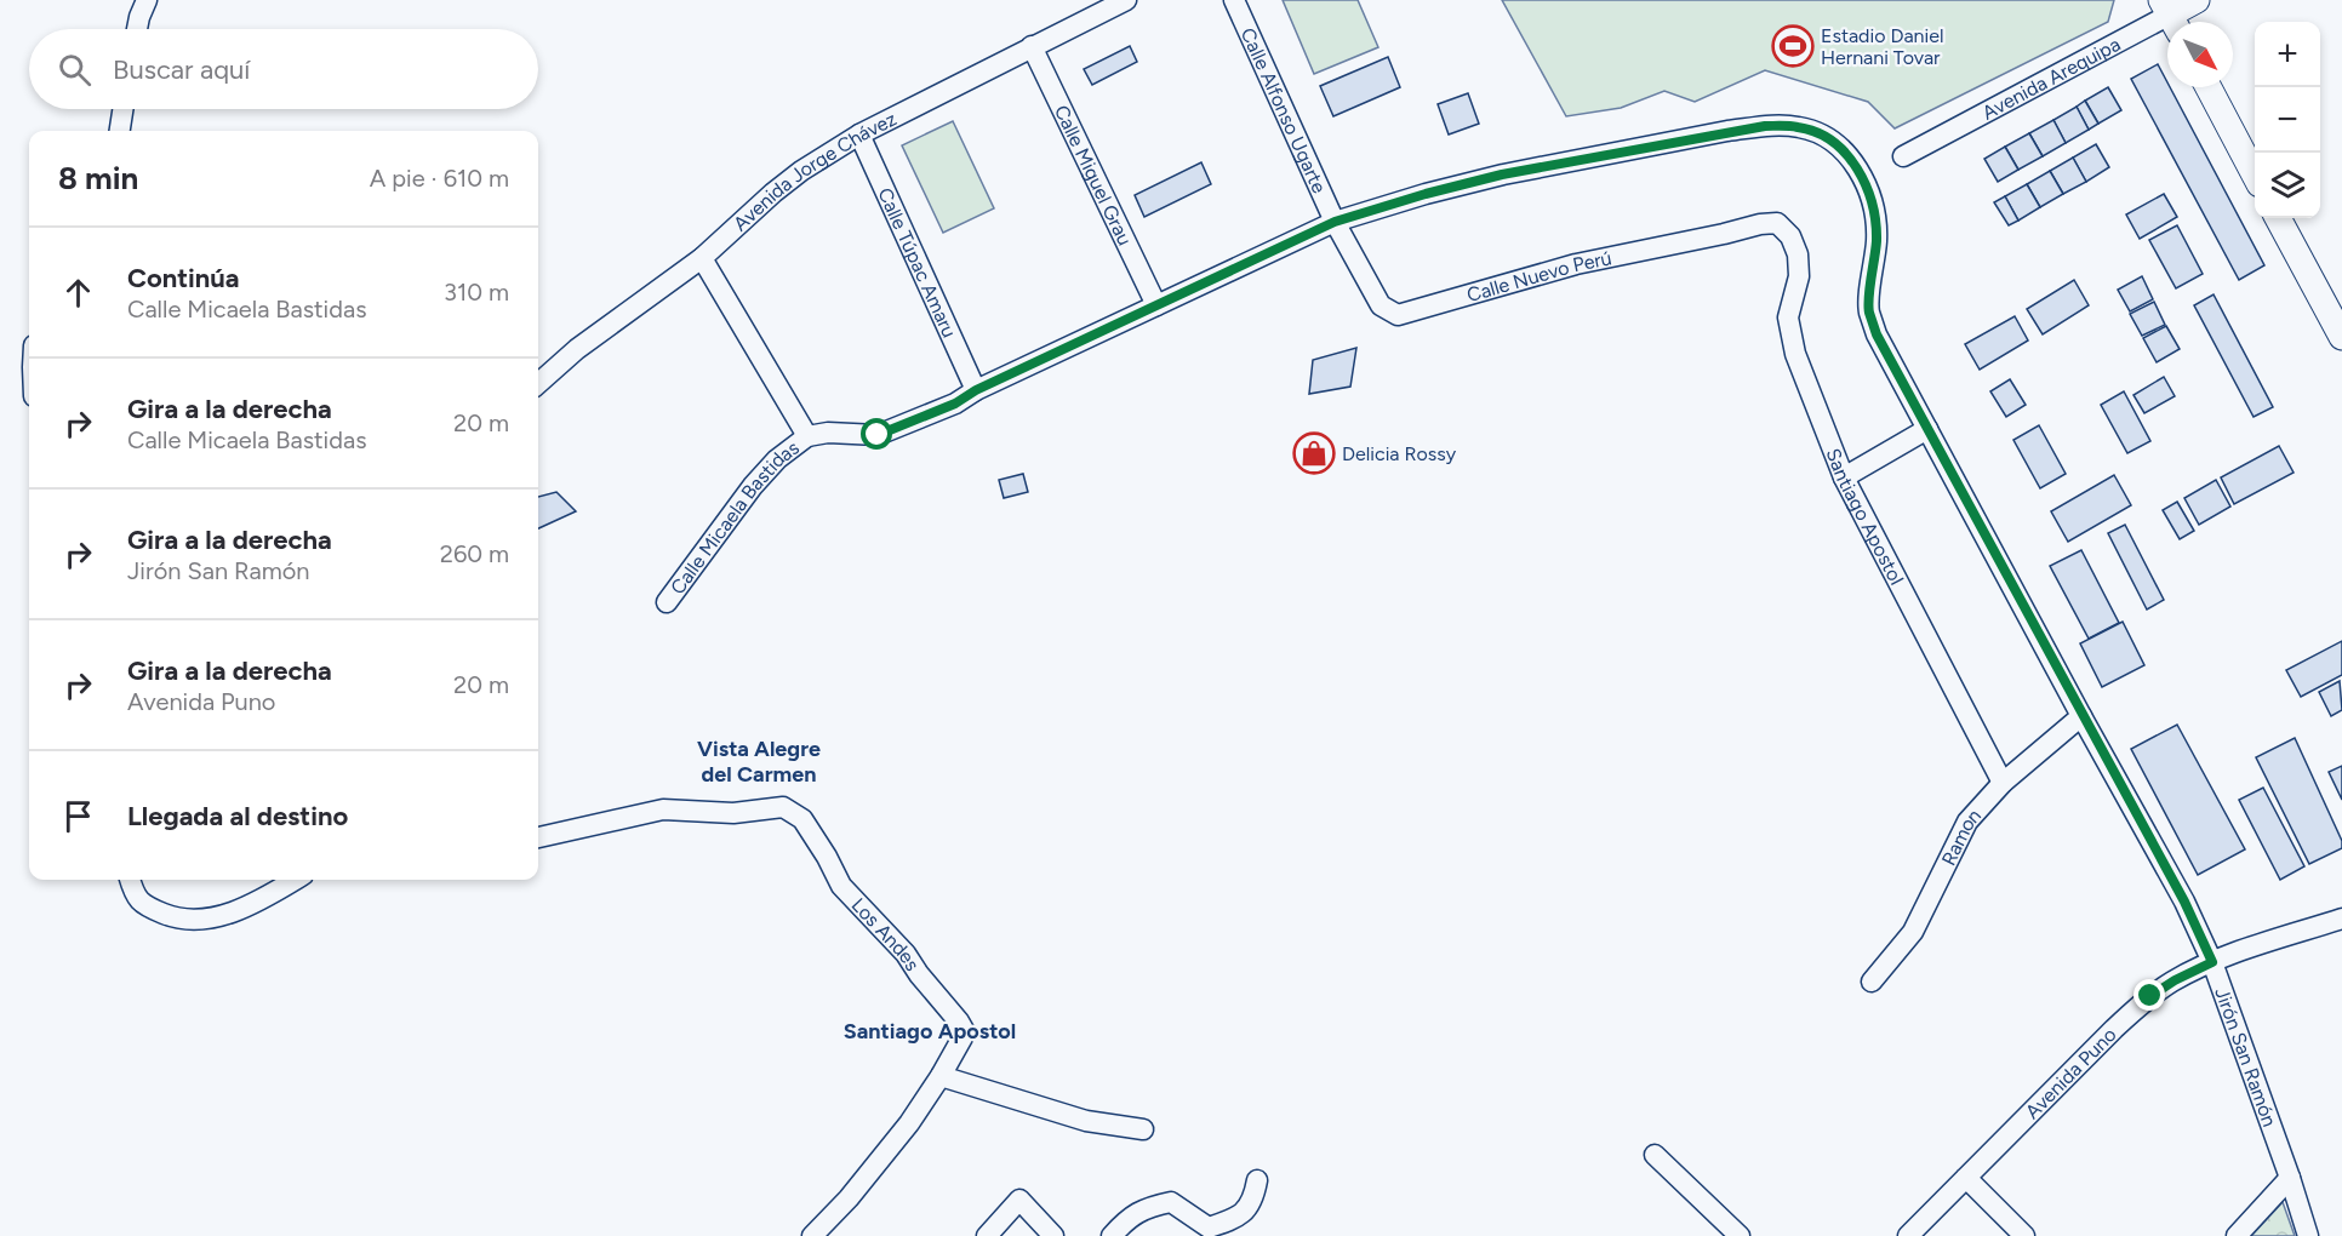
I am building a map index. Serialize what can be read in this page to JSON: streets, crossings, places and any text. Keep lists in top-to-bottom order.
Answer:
{
  "streets": {
    "street": [
      "Avenida Arequipa",
      "Calle Alfonso Ugarte",
      "Avenida Jorge Chávez",
      "Calle Miguel Grau",
      "Calle Túpac Amaru",
      "Calle Nuevo Perú",
      "Santiago Apostol",
      "Calle Micaela Bastidas",
      "Ramon",
      "Los Andes",
      "Jirón San Ramón",
      "Avenida Puno"
    ]
  },
  "crossings": [
    ["Calle Alfonso Ugarte", "Calle Nuevo Perú"],
    ["Calle Alfonso Ugarte", "Calle Micaela Bastidas"],
    ["Avenida Jorge Chávez", "Calle Miguel Grau"],
    ["Avenida Jorge Chávez", "Calle Túpac Amaru"],
    ["Calle Miguel Grau", "Calle Micaela Bastidas"],
    ["Calle Túpac Amaru", "Calle Micaela Bastidas"],
    ["Calle Nuevo Perú", "Santiago Apostol"],
    ["Calle Nuevo Perú", "Calle Micaela Bastidas"],
    ["Santiago Apostol", "Ramon"],
    ["Calle Micaela Bastidas", "Jirón San Ramón"],
    ["Ramon", "Jirón San Ramón"],
    ["Jirón San Ramón", "Avenida Puno"]
  ],
  "districts": ["Vista Alegre del Carmen", "Santiago Apostol"],
  "places": {
    "sports": ["Estadio Daniel Hernani Tovar"],
    "shop": ["Delicia Rossy"]
  },
  "north": "bottom right",
  "page": {
    "map_buttons": ["+", "−"],
    "search": "Buscar aquí",
    "heading": ["8 min", "A pie · 610 m"],
    "list": [
      ["Continúa", "Calle Micaela Bastidas", "310 m"],
      ["Gira a la derecha", "Calle Micaela Bastidas", "20 m"],
      ["Gira a la derecha", "Jirón San Ramón", "260 m"],
      ["Gira a la derecha", "Avenida Puno", "20 m"],
      "Llegada al destino"
    ]
  }
}
